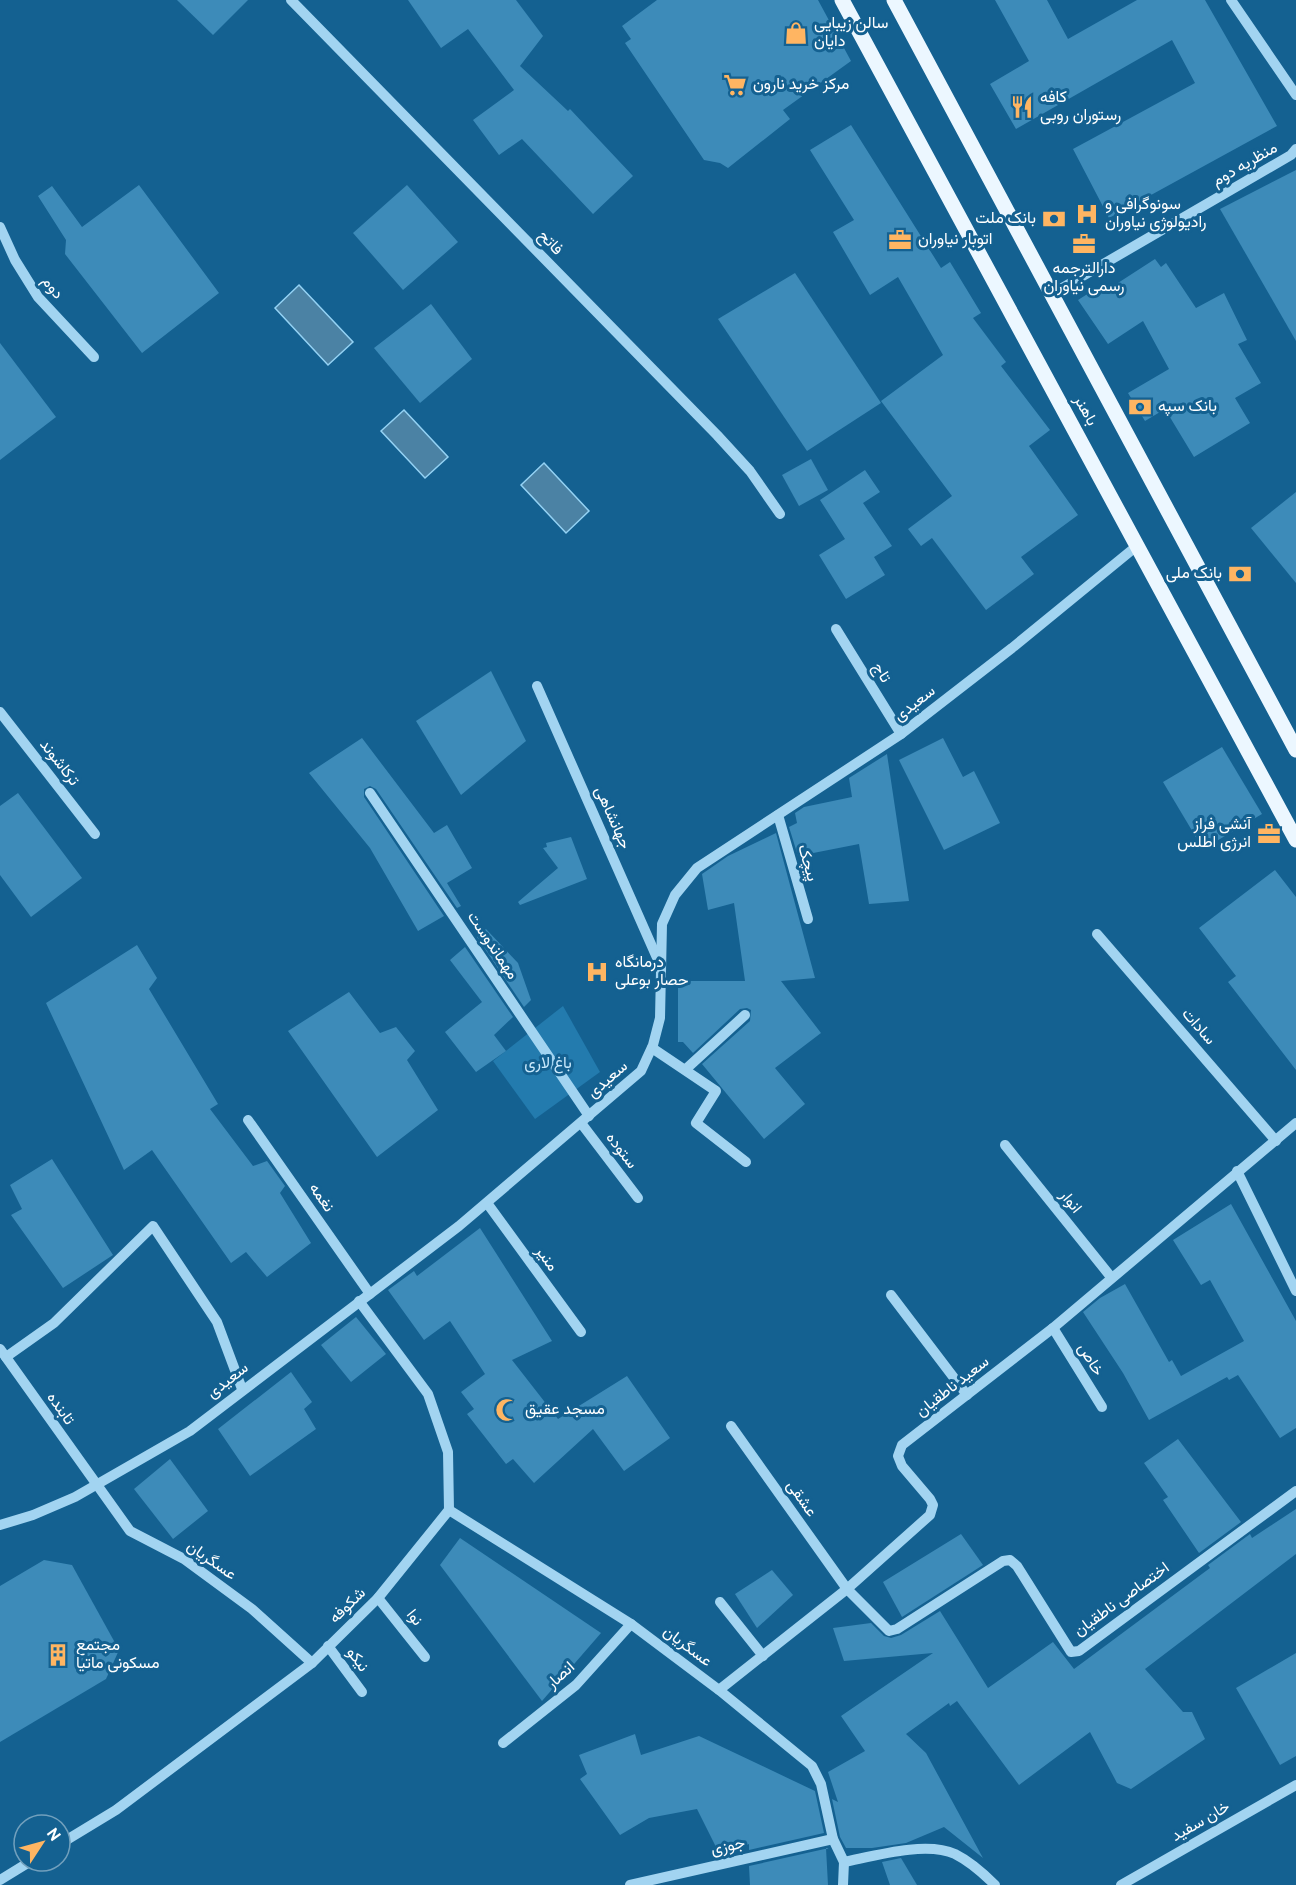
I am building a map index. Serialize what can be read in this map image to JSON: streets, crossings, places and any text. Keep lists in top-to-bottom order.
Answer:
{
  "streets": {
    "main road": ["باهنر"],
    "street": [
      "منظریه دوم",
      "فاتح",
      "دوم",
      "تاج",
      "سعیدی",
      "ترکاشوند",
      "جهانشاهی",
      "پیچک",
      "مهماندوست",
      "سادات",
      "ستوده",
      "نغمه",
      "انوار",
      "منیر",
      "خاص",
      "سعید ناطقیان",
      "تابنده",
      "عشقی",
      "عسگریان",
      "اختصاصی ناطقیان",
      "شکوفه",
      "نوا",
      "نیکو",
      "انصار",
      "خان سفید",
      "جوزی"
    ]
  },
  "crossings": [
    ["منظریه دوم", "باهنر"],
    ["باهنر", "سعیدی"],
    ["تاج", "سعیدی"],
    ["سعیدی", "جهانشاهی"],
    ["سعیدی", "پیچک"],
    ["سعیدی", "مهماندوست"],
    ["سعیدی", "ستوده"],
    ["سعیدی", "نغمه"],
    ["سعیدی", "منیر"],
    ["سعیدی", "تابنده"],
    ["سعیدی", "عسگریان"],
    ["مهماندوست", "ستوده"],
    ["سادات", "سعید ناطقیان"],
    ["انوار", "سعید ناطقیان"],
    ["خاص", "سعید ناطقیان"],
    ["سعید ناطقیان", "عشقی"],
    ["سعید ناطقیان", "عسگریان"],
    ["سعید ناطقیان", "اختصاصی ناطقیان"],
    ["تابنده", "عسگریان"],
    ["عشقی", "اختصاصی ناطقیان"],
    ["عسگریان", "شکوفه"],
    ["عسگریان", "انصار"],
    ["عسگریان", "جوزی"],
    ["شکوفه", "نوا"],
    ["شکوفه", "نیکو"]
  ],
  "parks": ["باغ لاری"],
  "places": {
    "shop": ["سالن زیبایی دایان"],
    "supermarket": ["مرکز خرید نارون"],
    "restaurant": ["کافه رستوران روبی"],
    "hospital": ["سونوگرافی و رادیولوژی نیاوران", "درمانگاه حصار بوعلی"],
    "bank": ["بانک ملت", "بانک سپه", "بانک ملی"],
    "office": ["اتوبار نیاوران", "دارالترجمه رسمی نیاوران", "آنشی فراز انرژی اطلس"],
    "mosque": ["مسجد عقیق"],
    "building": ["مجتمع مسکونی ماتیا"]
  },
  "north": "top right"
}
